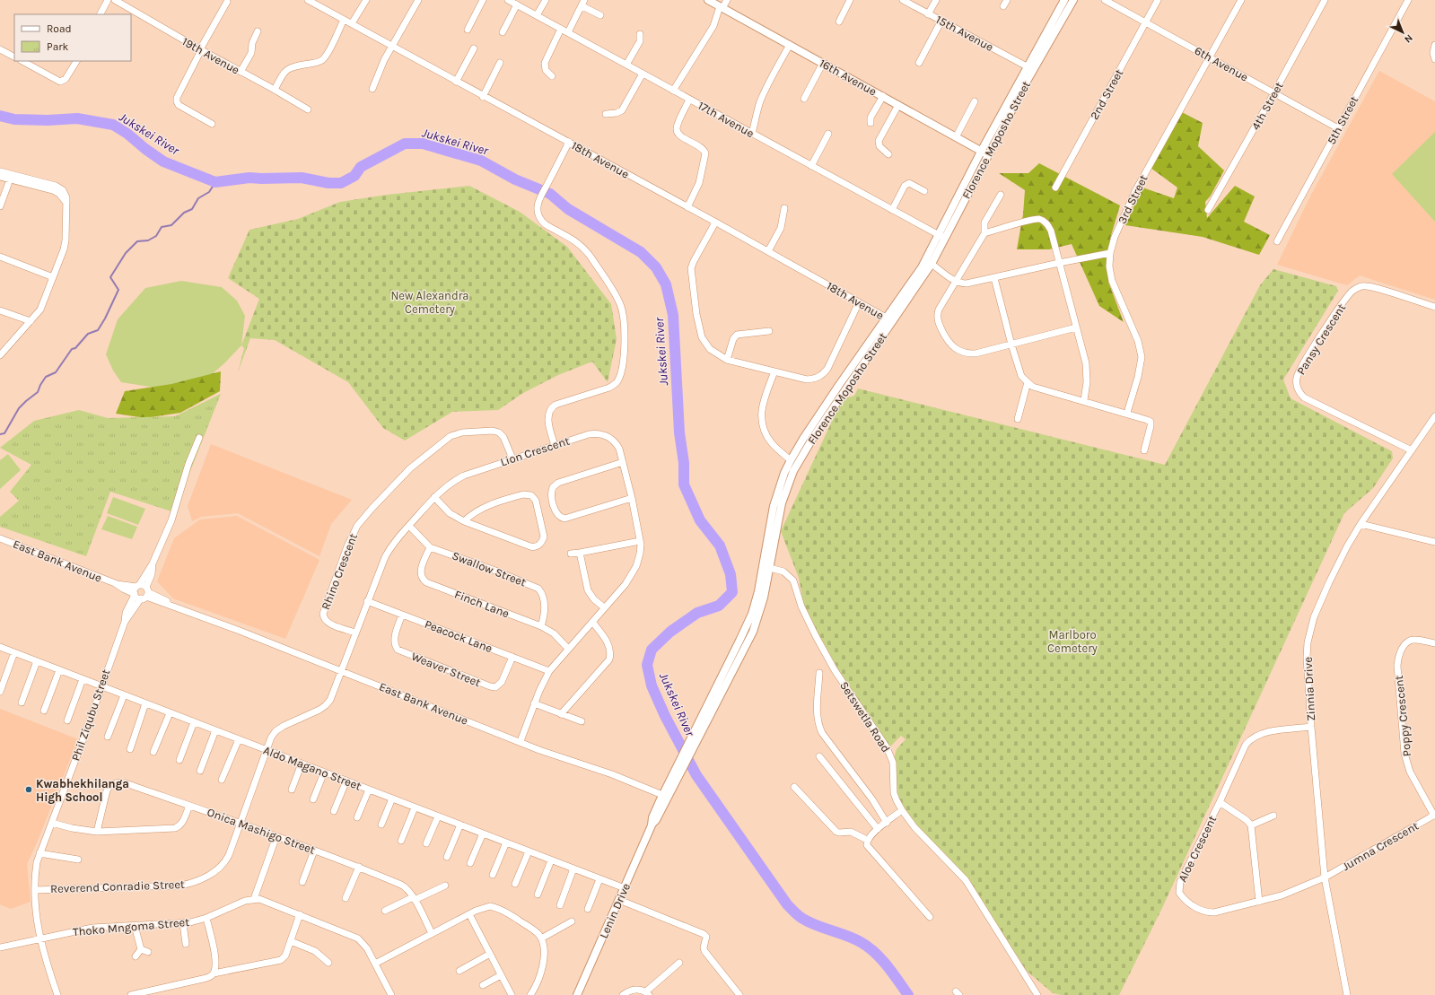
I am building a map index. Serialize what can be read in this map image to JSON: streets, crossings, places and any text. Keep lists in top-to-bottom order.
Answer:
{
  "streets": {
    "street": [
      "15th Avenue",
      "19th Avenue",
      "6th Avenue",
      "16th Avenue",
      "2nd Street",
      "4th Street",
      "17th Avenue",
      "5th Street",
      "Florence Moposho Street",
      "18th Avenue",
      "3rd Street",
      "Pansy Crescent",
      "Lion Crescent",
      "East Bank Avenue",
      "Swallow Street",
      "Rhino Crescent",
      "Finch Lane",
      "Peacock Lane",
      "Weaver Street",
      "Zinnia Drive",
      "Phil Ziqubu Street",
      "Poppy Crescent",
      "Setswetla Road",
      "Aldo Magano Street",
      "Onica Mashigo Street",
      "Jumna Crescent",
      "Aloe Crescent",
      "Reverend Conradie Street",
      "Lenin Drive",
      "Thoko Mngoma Street"
    ]
  },
  "crossings": [
    ["15th Avenue", "Florence Moposho Street"],
    ["6th Avenue", "2nd Street"],
    ["6th Avenue", "4th Street"],
    ["6th Avenue", "5th Street"],
    ["6th Avenue", "3rd Street"],
    ["16th Avenue", "Florence Moposho Street"],
    ["17th Avenue", "Florence Moposho Street"],
    ["Florence Moposho Street", "18th Avenue"],
    ["Florence Moposho Street", "East Bank Avenue"],
    ["Florence Moposho Street", "Setswetla Road"],
    ["Florence Moposho Street", "Lenin Drive"],
    ["Pansy Crescent", "Zinnia Drive"],
    ["Lion Crescent", "East Bank Avenue"],
    ["Lion Crescent", "Swallow Street"],
    ["Lion Crescent", "Rhino Crescent"],
    ["Lion Crescent", "Finch Lane"],
    ["Lion Crescent", "Peacock Lane"],
    ["Lion Crescent", "Aldo Magano Street"],
    ["Lion Crescent", "Reverend Conradie Street"],
    ["East Bank Avenue", "Phil Ziqubu Street"],
    ["East Bank Avenue", "Lenin Drive"],
    ["Swallow Street", "Finch Lane"],
    ["Peacock Lane", "Weaver Street"],
    ["Zinnia Drive", "Jumna Crescent"],
    ["Zinnia Drive", "Aloe Crescent"],
    ["Phil Ziqubu Street", "Aldo Magano Street"],
    ["Phil Ziqubu Street", "Reverend Conradie Street"],
    ["Phil Ziqubu Street", "Thoko Mngoma Street"],
    ["Poppy Crescent", "Jumna Crescent"],
    ["Aldo Magano Street", "Reverend Conradie Street"],
    ["Aldo Magano Street", "Lenin Drive"],
    ["Onica Mashigo Street", "Reverend Conradie Street"],
    ["Jumna Crescent", "Aloe Crescent"]
  ],
  "water": ["Jukskei River"],
  "parks": ["New Alexandra Cemetery", "Marlboro Cemetery"],
  "places": ["Kwabhekhilanga High School"],
  "legend": ["Road", "Park"],
  "north": "bottom right"
}
